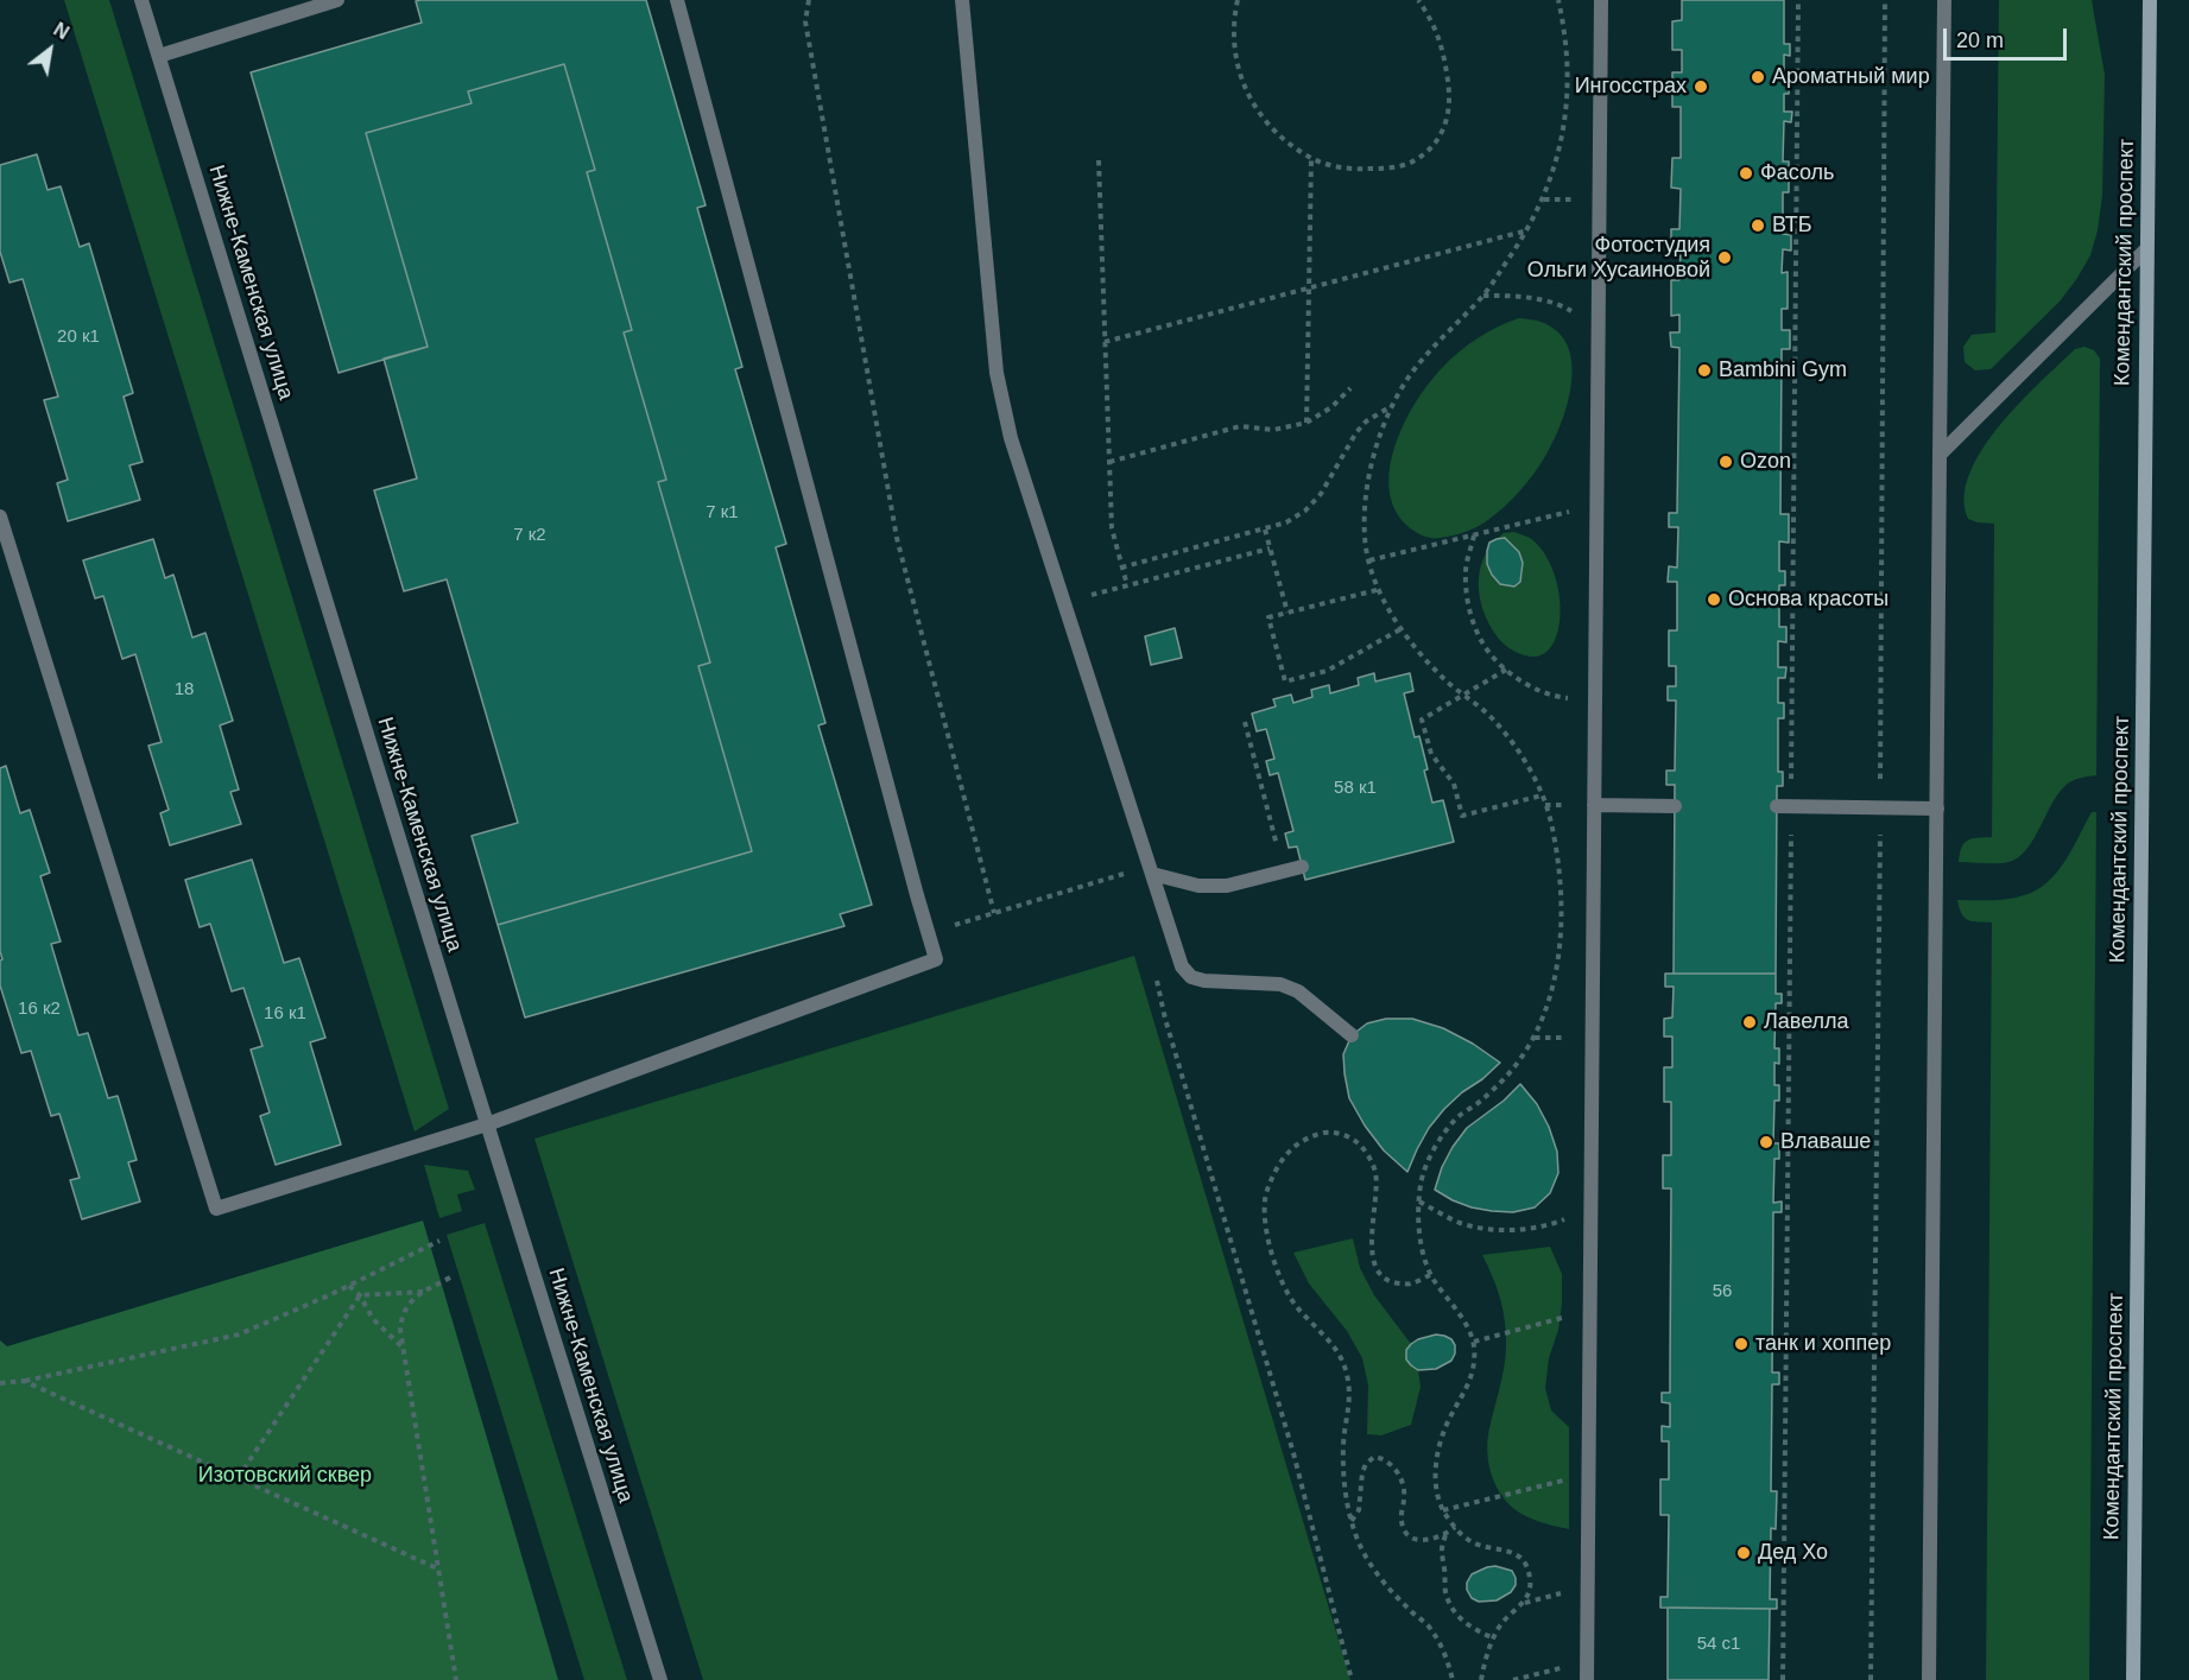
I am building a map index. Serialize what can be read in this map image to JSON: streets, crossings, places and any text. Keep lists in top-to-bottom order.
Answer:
{
  "streets": {
    "main road": ["Комендантский проспект"],
    "street": ["Нижне-Каменская улица"]
  },
  "parks": ["Изотовский сквер"],
  "places": [
    "Ароматный мир",
    "Ингосстрах",
    "Фасоль",
    "ВТБ",
    "Фотостудия Ольги Хусаиновой",
    "Bambini Gym",
    "Ozon",
    "Основа красоты",
    "Лавелла",
    "Влаваше",
    "танк и хоппер",
    "Дед Хо"
  ],
  "house_numbers": [
    "20 к1",
    "7 к1",
    "7 к2",
    "18",
    "58 к1",
    "16 к2",
    "16 к1",
    "56",
    "54 с1"
  ],
  "scale_bar": "20 m",
  "north": "top right"
}
